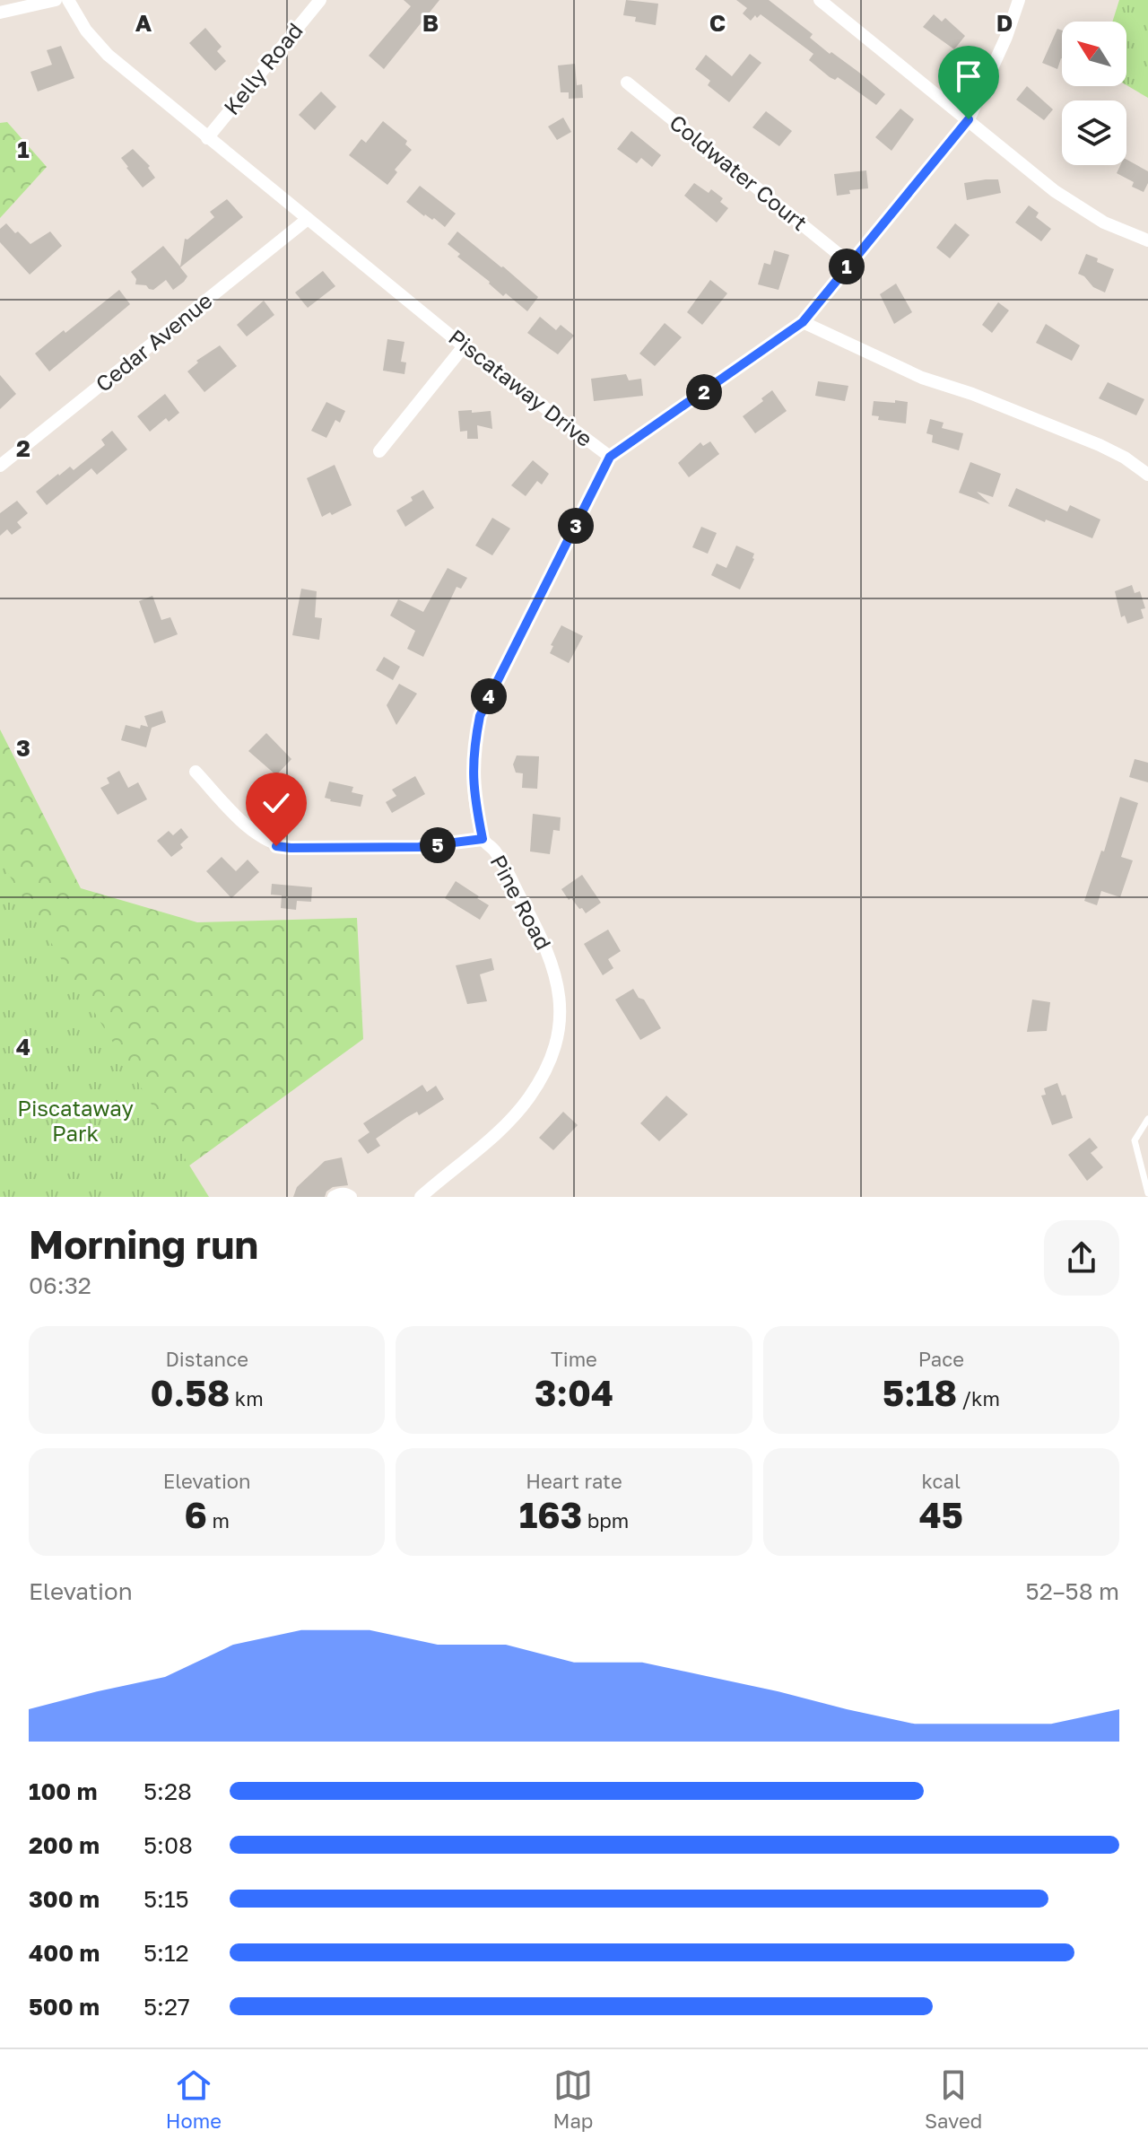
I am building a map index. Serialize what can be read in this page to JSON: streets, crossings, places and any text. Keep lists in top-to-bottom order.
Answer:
{
  "streets": {
    "street": [
      "Kelly Road",
      "Coldwater Court",
      "Cedar Avenue",
      "Piscataway Drive",
      "Pine Road"
    ]
  },
  "crossings": [
    ["Kelly Road", "Piscataway Drive"],
    ["Coldwater Court", "Piscataway Drive"],
    ["Cedar Avenue", "Piscataway Drive"],
    ["Piscataway Drive", "Pine Road"]
  ],
  "parks": ["Piscataway Park"],
  "north": "top left",
  "page": {
    "pins": [
      "1",
      "2",
      "3",
      "4",
      "5"
    ],
    "heading": ["Morning run", "06:32"],
    "stats": [
      ["Distance", "0.58 km"],
      ["Time", "3:04"],
      ["Pace", "5:18 /km"],
      ["Elevation", "6 m"],
      ["Heart rate", "163 bpm"],
      ["kcal", "45"]
    ],
    "chart": ["Elevation", "52–58 m"],
    "list": [
      {
        "name": "100 m",
        "note": "5:28"
      },
      {
        "name": "200 m",
        "note": "5:08"
      },
      {
        "name": "300 m",
        "note": "5:15"
      },
      {
        "name": "400 m",
        "note": "5:12"
      },
      {
        "name": "500 m",
        "note": "5:27"
      }
    ],
    "tabs": ["Home", "Map", "Saved"]
  },
  "grid": {
    "columns": [
      "A",
      "B",
      "C",
      "D"
    ],
    "rows": [
      "1",
      "2",
      "3",
      "4"
    ]
  }
}
